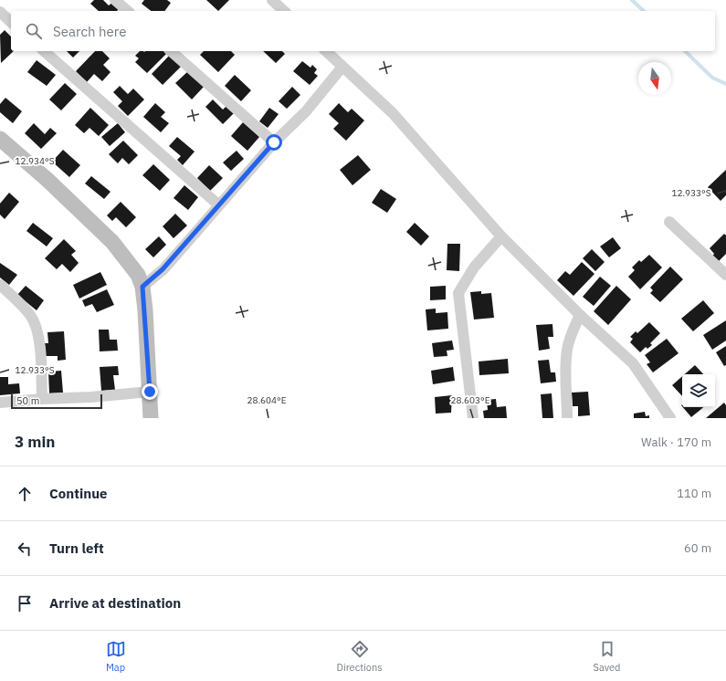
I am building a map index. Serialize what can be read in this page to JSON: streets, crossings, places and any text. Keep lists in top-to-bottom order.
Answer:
{
  "scale_bar": "50 m",
  "north": "bottom",
  "page": {
    "search": "Search here",
    "scale": "50 m",
    "heading": ["3 min", "Walk · 170 m"],
    "list": [
      ["Continue", "110 m"],
      ["Turn left", "60 m"],
      "Arrive at destination"
    ],
    "nav": ["Map", "Directions", "Saved"]
  },
  "coordinates": [
    "12.934°S",
    "12.933°S",
    "28.604°E",
    "28.603°E"
  ]
}
